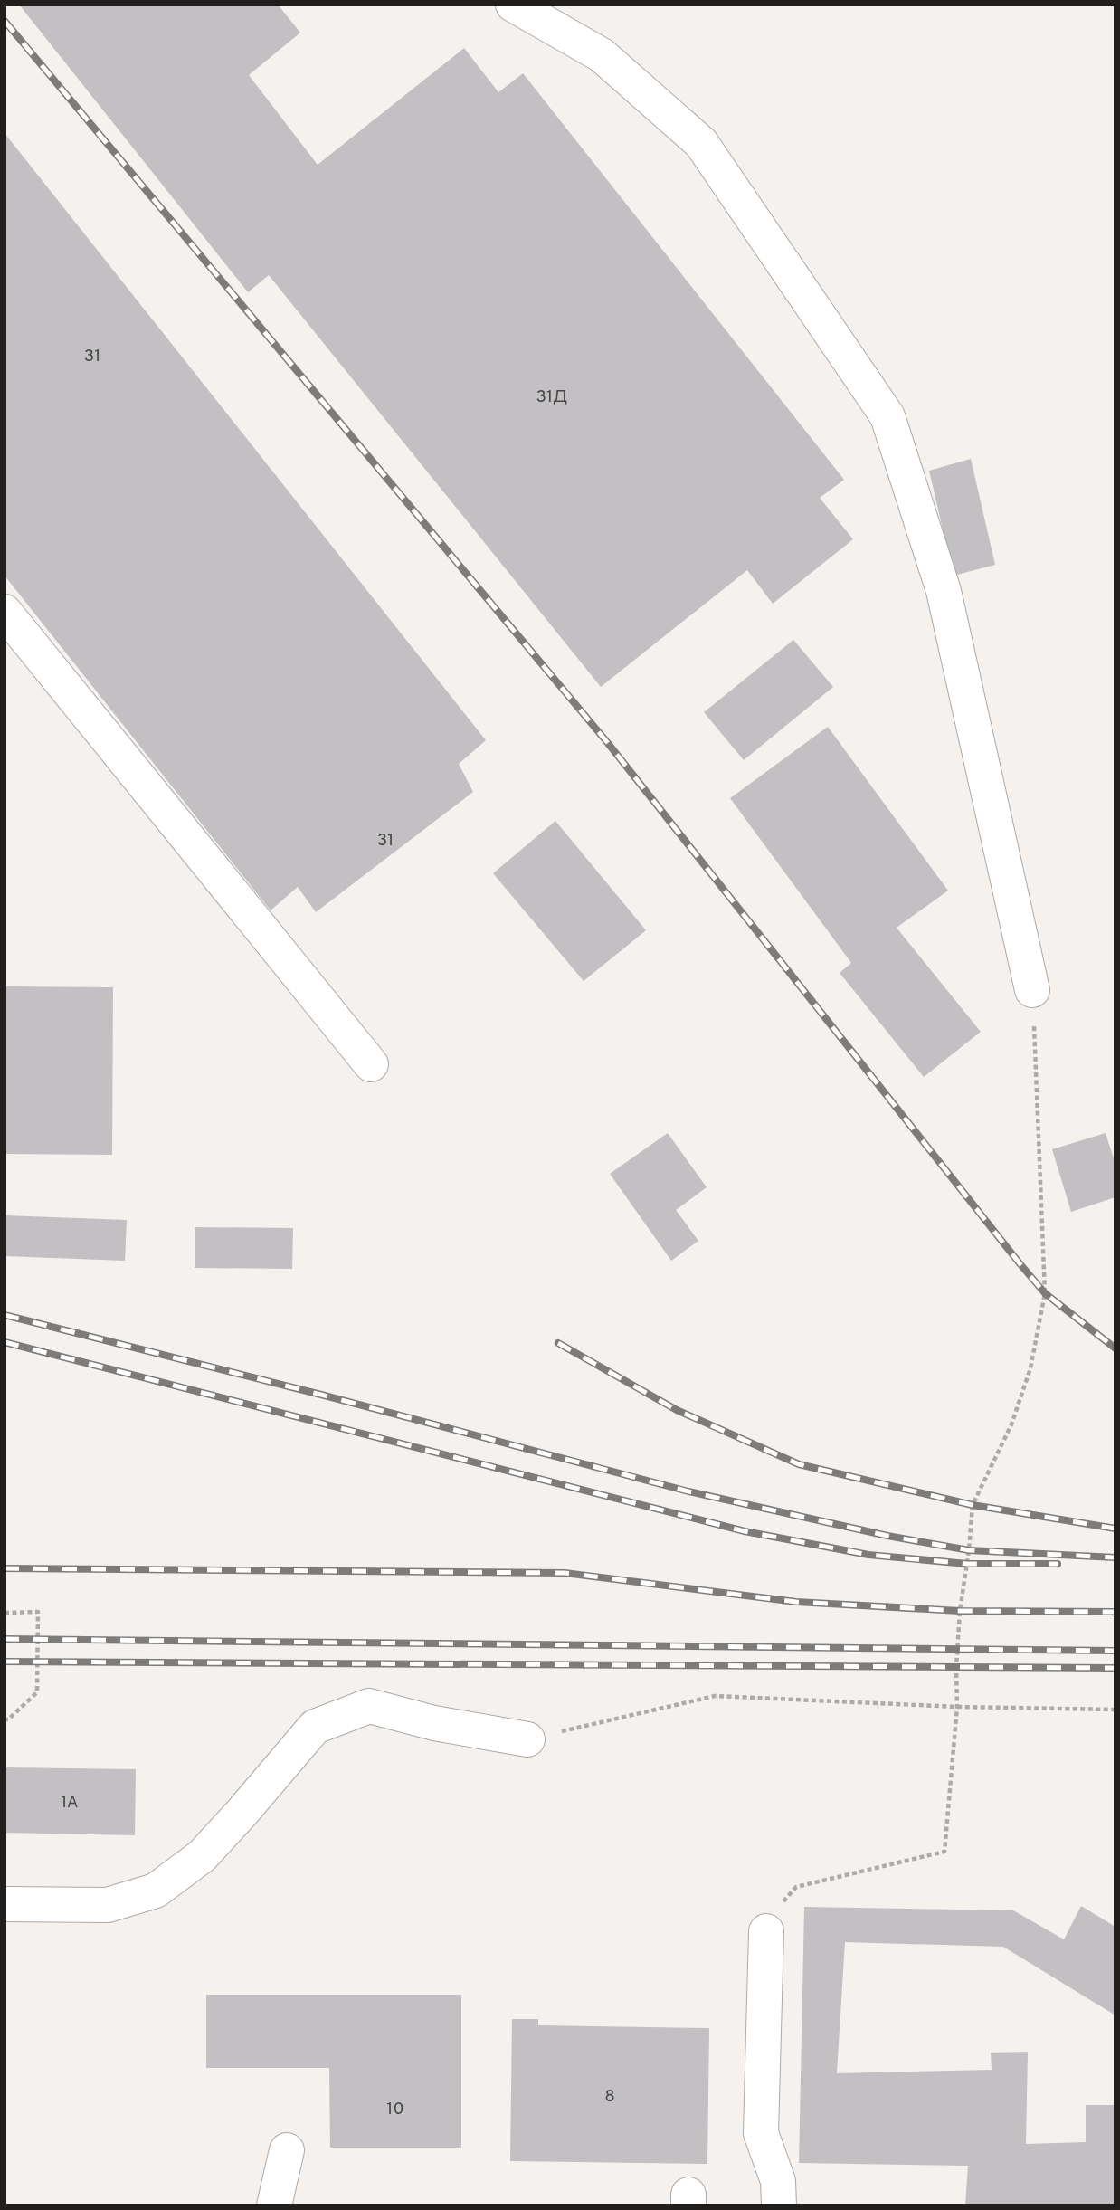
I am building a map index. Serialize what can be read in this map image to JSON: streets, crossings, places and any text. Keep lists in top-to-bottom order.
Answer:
{
  "house_numbers": [
    "31",
    "31Д",
    "31",
    "1А",
    "8",
    "10"
  ]
}
